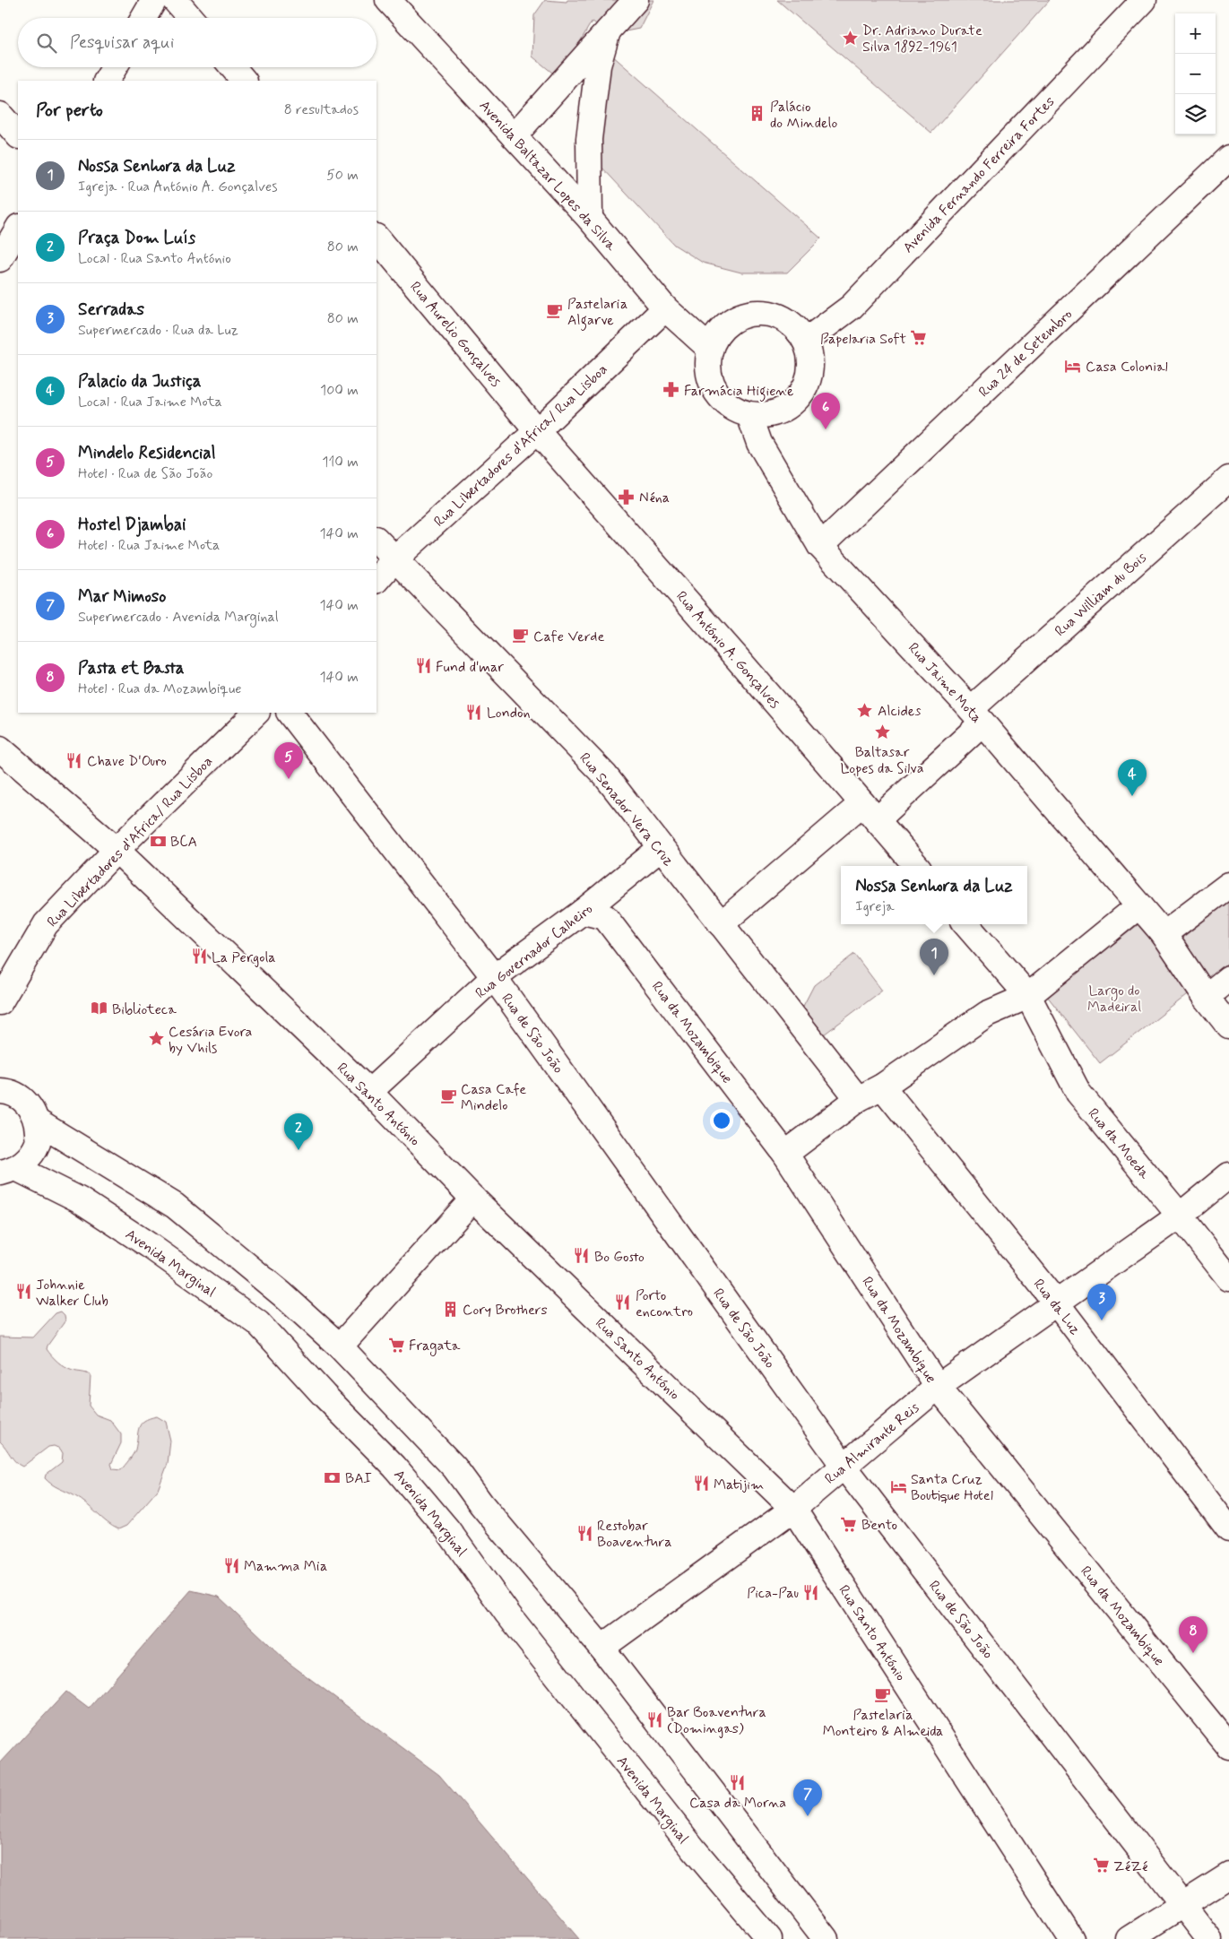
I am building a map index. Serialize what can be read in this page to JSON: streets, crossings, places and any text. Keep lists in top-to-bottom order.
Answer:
{
  "streets": {
    "street": [
      "Avenida Fernando Ferreira Fortes",
      "Avenida Baltazar Lopes da Silva",
      "Rua Aurelio Gonçalves",
      "Rua 24 de Setembro",
      "Rua Libertadores d'Africa/ Rua Lisboa",
      "Rua William du Bois",
      "Rua António A. Gonçalves",
      "Rua Jaime Mota",
      "Rua Senador Vera Cruz",
      "Rua Governador Calheiro",
      "Rua da Mozambique",
      "Rua de São João",
      "Rua Santo António",
      "Rua da Moeda",
      "Avenida Marginal",
      "Rua da Luz",
      "Rua Almirante Reis"
    ]
  },
  "crossings": [
    ["Avenida Fernando Ferreira Fortes", "Avenida Baltazar Lopes da Silva"],
    ["Avenida Fernando Ferreira Fortes", "Rua Jaime Mota"],
    ["Avenida Baltazar Lopes da Silva", "Rua Libertadores d'Africa/ Rua Lisboa"],
    ["Avenida Baltazar Lopes da Silva", "Rua Jaime Mota"],
    ["Rua Aurelio Gonçalves", "Rua Libertadores d'Africa/ Rua Lisboa"],
    ["Rua Aurelio Gonçalves", "Rua António A. Gonçalves"],
    ["Rua 24 de Setembro", "Rua Jaime Mota"],
    ["Rua Libertadores d'Africa/ Rua Lisboa", "Rua António A. Gonçalves"],
    ["Rua Libertadores d'Africa/ Rua Lisboa", "Rua Senador Vera Cruz"],
    ["Rua Libertadores d'Africa/ Rua Lisboa", "Rua Santo António"],
    ["Rua William du Bois", "Rua António A. Gonçalves"],
    ["Rua William du Bois", "Rua Jaime Mota"],
    ["Rua William du Bois", "Rua Senador Vera Cruz"],
    ["Rua Senador Vera Cruz", "Rua Governador Calheiro"],
    ["Rua Governador Calheiro", "Rua da Mozambique"],
    ["Rua Governador Calheiro", "Rua de São João"],
    ["Rua Governador Calheiro", "Rua Santo António"],
    ["Rua da Mozambique", "Rua Almirante Reis"],
    ["Rua de São João", "Rua Almirante Reis"],
    ["Rua Santo António", "Rua Almirante Reis"],
    ["Rua da Moeda", "Rua Almirante Reis"],
    ["Rua da Luz", "Rua Almirante Reis"]
  ],
  "parks": ["Largo do Madeiral"],
  "places": {
    "place": [
      "Dr. Adriano Durate Silva 1892-1961",
      "Alcides",
      "Baltasar Lopes da Silva",
      "Cesária Evora by Vhils"
    ],
    "building": ["Palácio do Mindelo", "Cory Brothers"],
    "cafe": [
      "Pastelaria Algarve",
      "Cafe Verde",
      "Casa Cafe Mindelo",
      "Pastelaria Monteiro & Almeida"
    ],
    "supermarket": [
      "Papelaria Soft",
      "Fragata",
      "Bento",
      "ZéZé"
    ],
    "hotel": ["Casa Colonial", "Santa Cruz Boutique Hotel"],
    "pharmacy": ["Farmácia Higiene", "Néna"],
    "restaurant": [
      "Fund d'mar",
      "London",
      "Chave D'Ouro",
      "La Pergola",
      "Bo Gosto",
      "Johnnie Walker Club",
      "Porto encontro",
      "Matijim",
      "Restobar Boaventura",
      "Mamma Mia",
      "Pica-Pau",
      "Bar Boaventura (Domingas)",
      "Casa da Morna"
    ],
    "bank": ["BCA", "BAI"],
    "library": ["Biblioteca"]
  },
  "page": {
    "map_buttons": ["+", "−"],
    "search": "Pesquisar aqui",
    "heading": ["Por perto", "8 resultados"],
    "list": [
      {
        "mark": "1",
        "name": "Nossa Senhora da Luz",
        "note": "Igreja · Rua António A. Gonçalves",
        "value": "50 m"
      },
      {
        "mark": "2",
        "name": "Praça Dom Luís",
        "note": "Local · Rua Santo António",
        "value": "80 m"
      },
      {
        "mark": "3",
        "name": "Serradas",
        "note": "Supermercado · Rua da Luz",
        "value": "80 m"
      },
      {
        "mark": "4",
        "name": "Palacio da Justiça",
        "note": "Local · Rua Jaime Mota",
        "value": "100 m"
      },
      {
        "mark": "5",
        "name": "Mindelo Residencial",
        "note": "Hotel · Rua de São João",
        "value": "110 m"
      },
      {
        "mark": "6",
        "name": "Hostel Djambai",
        "note": "Hotel · Rua Jaime Mota",
        "value": "140 m"
      },
      {
        "mark": "7",
        "name": "Mar Mimoso",
        "note": "Supermercado · Avenida Marginal",
        "value": "140 m"
      },
      {
        "mark": "8",
        "name": "Pasta et Basta",
        "note": "Hotel · Rua da Mozambique",
        "value": "140 m"
      }
    ],
    "pins": [
      "6",
      "5",
      "4",
      "1",
      "2",
      "3",
      "8",
      "7"
    ],
    "popup": ["Nossa Senhora da Luz", "Igreja"]
  }
}
